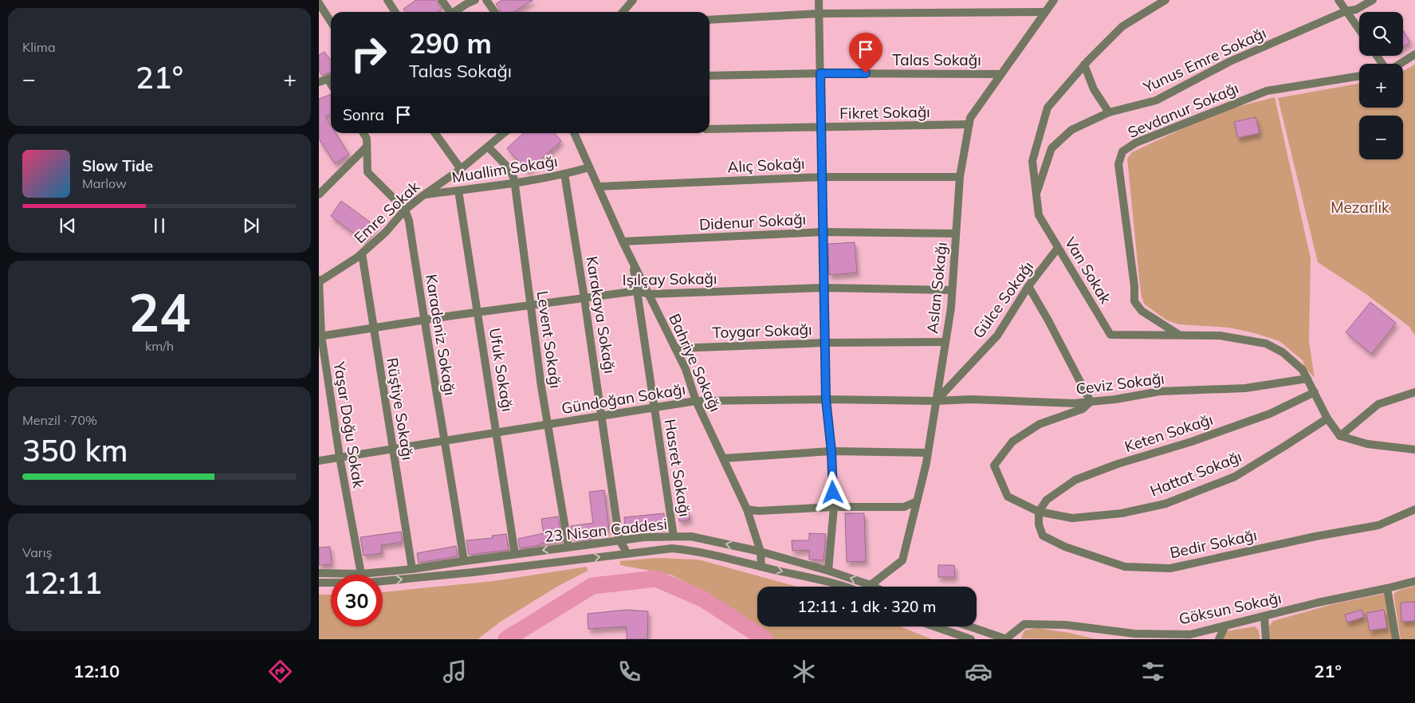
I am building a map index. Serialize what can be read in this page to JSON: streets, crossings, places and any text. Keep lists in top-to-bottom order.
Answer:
{
  "streets": {
    "street": [
      "Talas Sokağı",
      "Yunus Emre Sokağı",
      "Sevdanur Sokağı",
      "Fikret Sokağı",
      "Alıç Sokağı",
      "Muallim Sokağı",
      "Emre Sokak",
      "Didenur Sokağı",
      "Van Sokak",
      "Işılçay Sokağı",
      "Aslan Sokağı",
      "Gülce Sokağı",
      "Karakaya Sokağı",
      "Toygar Sokağı",
      "Karadeniz Sokağı",
      "Levent Sokağı",
      "Bahriye Sokağı",
      "Ufuk Sokağı",
      "Ceviz Sokağı",
      "Gündoğan Sokağı",
      "Rüştiye Sokağı",
      "Yaşar Doğu Sokak",
      "Keten Sokağı",
      "Hasret Sokağı",
      "Hattat Sokağı",
      "23 Nisan Caddesi",
      "Bedir Sokağı",
      "Göksun Sokağı"
    ]
  },
  "crossings": [
    ["Talas Sokağı", "Aslan Sokağı"],
    ["Yunus Emre Sokağı", "Van Sokak"],
    ["Sevdanur Sokağı", "Van Sokak"],
    ["Fikret Sokağı", "Aslan Sokağı"],
    ["Alıç Sokağı", "Aslan Sokağı"],
    ["Alıç Sokağı", "Bahriye Sokağı"],
    ["Muallim Sokağı", "Emre Sokak"],
    ["Muallim Sokağı", "Karakaya Sokağı"],
    ["Muallim Sokağı", "Levent Sokağı"],
    ["Muallim Sokağı", "Bahriye Sokağı"],
    ["Muallim Sokağı", "Ufuk Sokağı"],
    ["Emre Sokak", "Karadeniz Sokağı"],
    ["Emre Sokak", "Levent Sokağı"],
    ["Emre Sokak", "Rüştiye Sokağı"],
    ["Emre Sokak", "Yaşar Doğu Sokak"],
    ["Didenur Sokağı", "Aslan Sokağı"],
    ["Didenur Sokağı", "Bahriye Sokağı"],
    ["Van Sokak", "Gülce Sokağı"],
    ["Van Sokak", "Ceviz Sokağı"],
    ["Van Sokak", "Keten Sokağı"],
    ["Van Sokak", "Hattat Sokağı"],
    ["Işılçay Sokağı", "Aslan Sokağı"],
    ["Işılçay Sokağı", "Karakaya Sokağı"],
    ["Işılçay Sokağı", "Karadeniz Sokağı"],
    ["Işılçay Sokağı", "Levent Sokağı"],
    ["Işılçay Sokağı", "Bahriye Sokağı"],
    ["Işılçay Sokağı", "Ufuk Sokağı"],
    ["Işılçay Sokağı", "Rüştiye Sokağı"],
    ["Işılçay Sokağı", "Yaşar Doğu Sokak"],
    ["Işılçay Sokağı", "Hasret Sokağı"],
    ["Aslan Sokağı", "Gülce Sokağı"],
    ["Aslan Sokağı", "Toygar Sokağı"],
    ["Aslan Sokağı", "Ceviz Sokağı"],
    ["Aslan Sokağı", "Gündoğan Sokağı"],
    ["Aslan Sokağı", "23 Nisan Caddesi"],
    ["Gülce Sokağı", "Ceviz Sokağı"],
    ["Gülce Sokağı", "Gündoğan Sokağı"],
    ["Karakaya Sokağı", "Gündoğan Sokağı"],
    ["Karakaya Sokağı", "23 Nisan Caddesi"],
    ["Toygar Sokağı", "Bahriye Sokağı"],
    ["Karadeniz Sokağı", "Gündoğan Sokağı"],
    ["Karadeniz Sokağı", "23 Nisan Caddesi"],
    ["Levent Sokağı", "Gündoğan Sokağı"],
    ["Levent Sokağı", "23 Nisan Caddesi"],
    ["Bahriye Sokağı", "Gündoğan Sokağı"],
    ["Bahriye Sokağı", "Hasret Sokağı"],
    ["Bahriye Sokağı", "23 Nisan Caddesi"],
    ["Ufuk Sokağı", "Gündoğan Sokağı"],
    ["Ufuk Sokağı", "23 Nisan Caddesi"],
    ["Ceviz Sokağı", "Gündoğan Sokağı"],
    ["Ceviz Sokağı", "Hattat Sokağı"],
    ["Gündoğan Sokağı", "Rüştiye Sokağı"],
    ["Gündoğan Sokağı", "Yaşar Doğu Sokak"],
    ["Gündoğan Sokağı", "Hasret Sokağı"],
    ["Rüştiye Sokağı", "23 Nisan Caddesi"],
    ["Yaşar Doğu Sokak", "23 Nisan Caddesi"],
    ["Keten Sokağı", "Hattat Sokağı"],
    ["Keten Sokağı", "Bedir Sokağı"],
    ["Hasret Sokağı", "23 Nisan Caddesi"],
    ["Hattat Sokağı", "Bedir Sokağı"]
  ],
  "parks": ["Mezarlık"],
  "page": {
    "tile": [
      "Klima",
      ["24", "km/h"],
      ["Menzil · 70%", "350 km"],
      ["Varış", "12:11"]
    ],
    "map_buttons": ["+", "−"],
    "turn": ["290 m", "Talas Sokağı"],
    "heat": ["−", "21°", "+"],
    "then": "Sonra",
    "song": ["Slow Tide", "Marlow"],
    "limit": "30",
    "trip": "12:11 · 1 dk · 320 m",
    "tabs": ["12:10", "21°"]
  }
}
